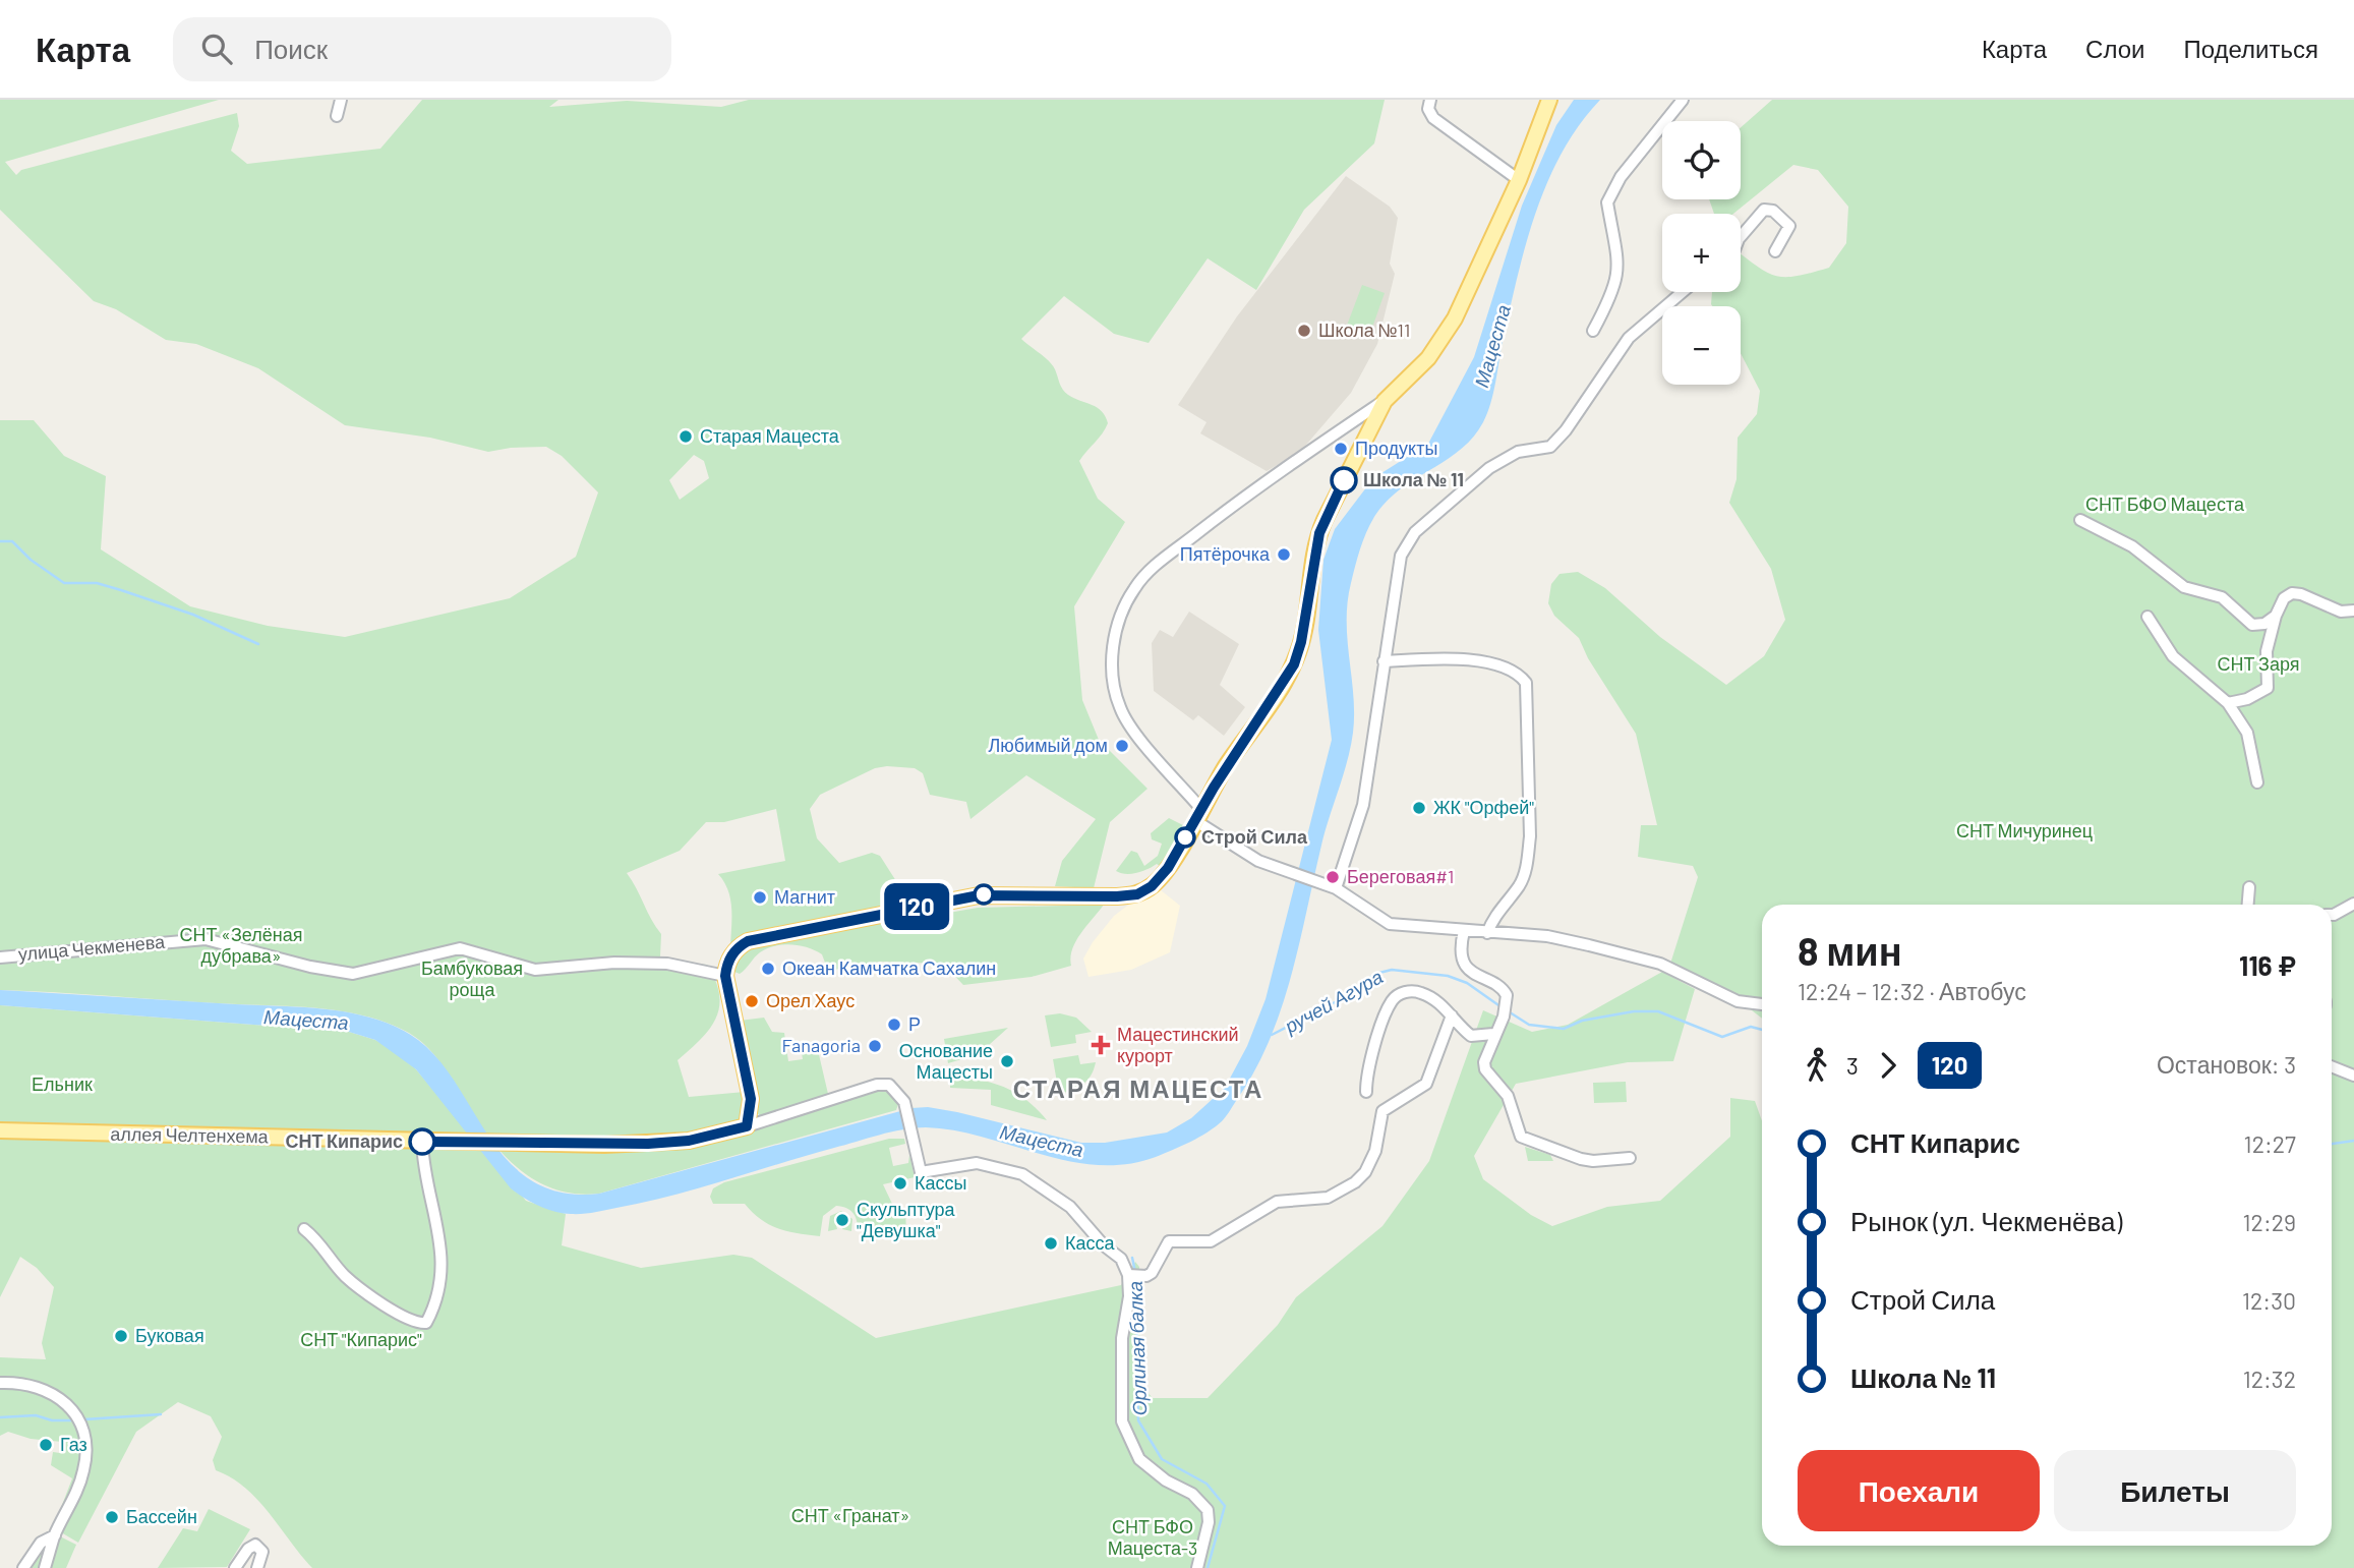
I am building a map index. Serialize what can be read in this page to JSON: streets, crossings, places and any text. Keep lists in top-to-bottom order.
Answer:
{
  "streets": {
    "main road": ["аллея Челтенхема"],
    "street": ["улица Чекменева"]
  },
  "districts": ["СТАРАЯ МАЦЕСТА"],
  "water": ["Мацеста", "ручей Агура", "Орлиная балка"],
  "parks": [
    "СНТ БФО Мацеста",
    "СНТ Заря",
    "СНТ Мичуринец",
    "СНТ «Зелёная дубрава»",
    "Бамбуковая роща",
    "Ельник",
    "СНТ \"Кипарис\"",
    "СНТ «Гранат»",
    "СНТ БФО Мацеста-3"
  ],
  "places": {
    "other": [
      "Школа №11",
      "Старая Мацеста",
      "Продукты",
      "Школа № 11",
      "Пятёрочка",
      "Любимый дом",
      "ЖК \"Орфей\"",
      "Строй Сила",
      "Береговая#1",
      "Магнит",
      "Океан Камчатка Сахалин",
      "Орел Хаус",
      "Р",
      "Fanagoria",
      "Основание Мацесты",
      "СНТ Кипарис",
      "Кассы",
      "Скульптура \"Девушка\"",
      "Касса",
      "Буковая",
      "Газ",
      "Бассейн"
    ],
    "health": ["Мацестинский курорт"]
  },
  "lines": ["bus line 120"],
  "page": {
    "header": "Карта",
    "search": "Поиск",
    "nav": ["Карта", "Слои", "Поделиться"],
    "on_map": "120",
    "map_buttons": ["+", "−"],
    "heading": ["8 мин", "12:24 – 12:32 · Автобус", "116 ₽"],
    "legs": ["3", "120", "Остановок: 3"],
    "list": [
      {
        "name": "СНТ Кипарис",
        "value": "12:27"
      },
      {
        "name": "Рынок (ул. Чекменёва)",
        "value": "12:29"
      },
      {
        "name": "Строй Сила",
        "value": "12:30"
      },
      {
        "name": "Школа № 11",
        "value": "12:32"
      }
    ],
    "buttons": ["Поехали", "Билеты"]
  }
}
